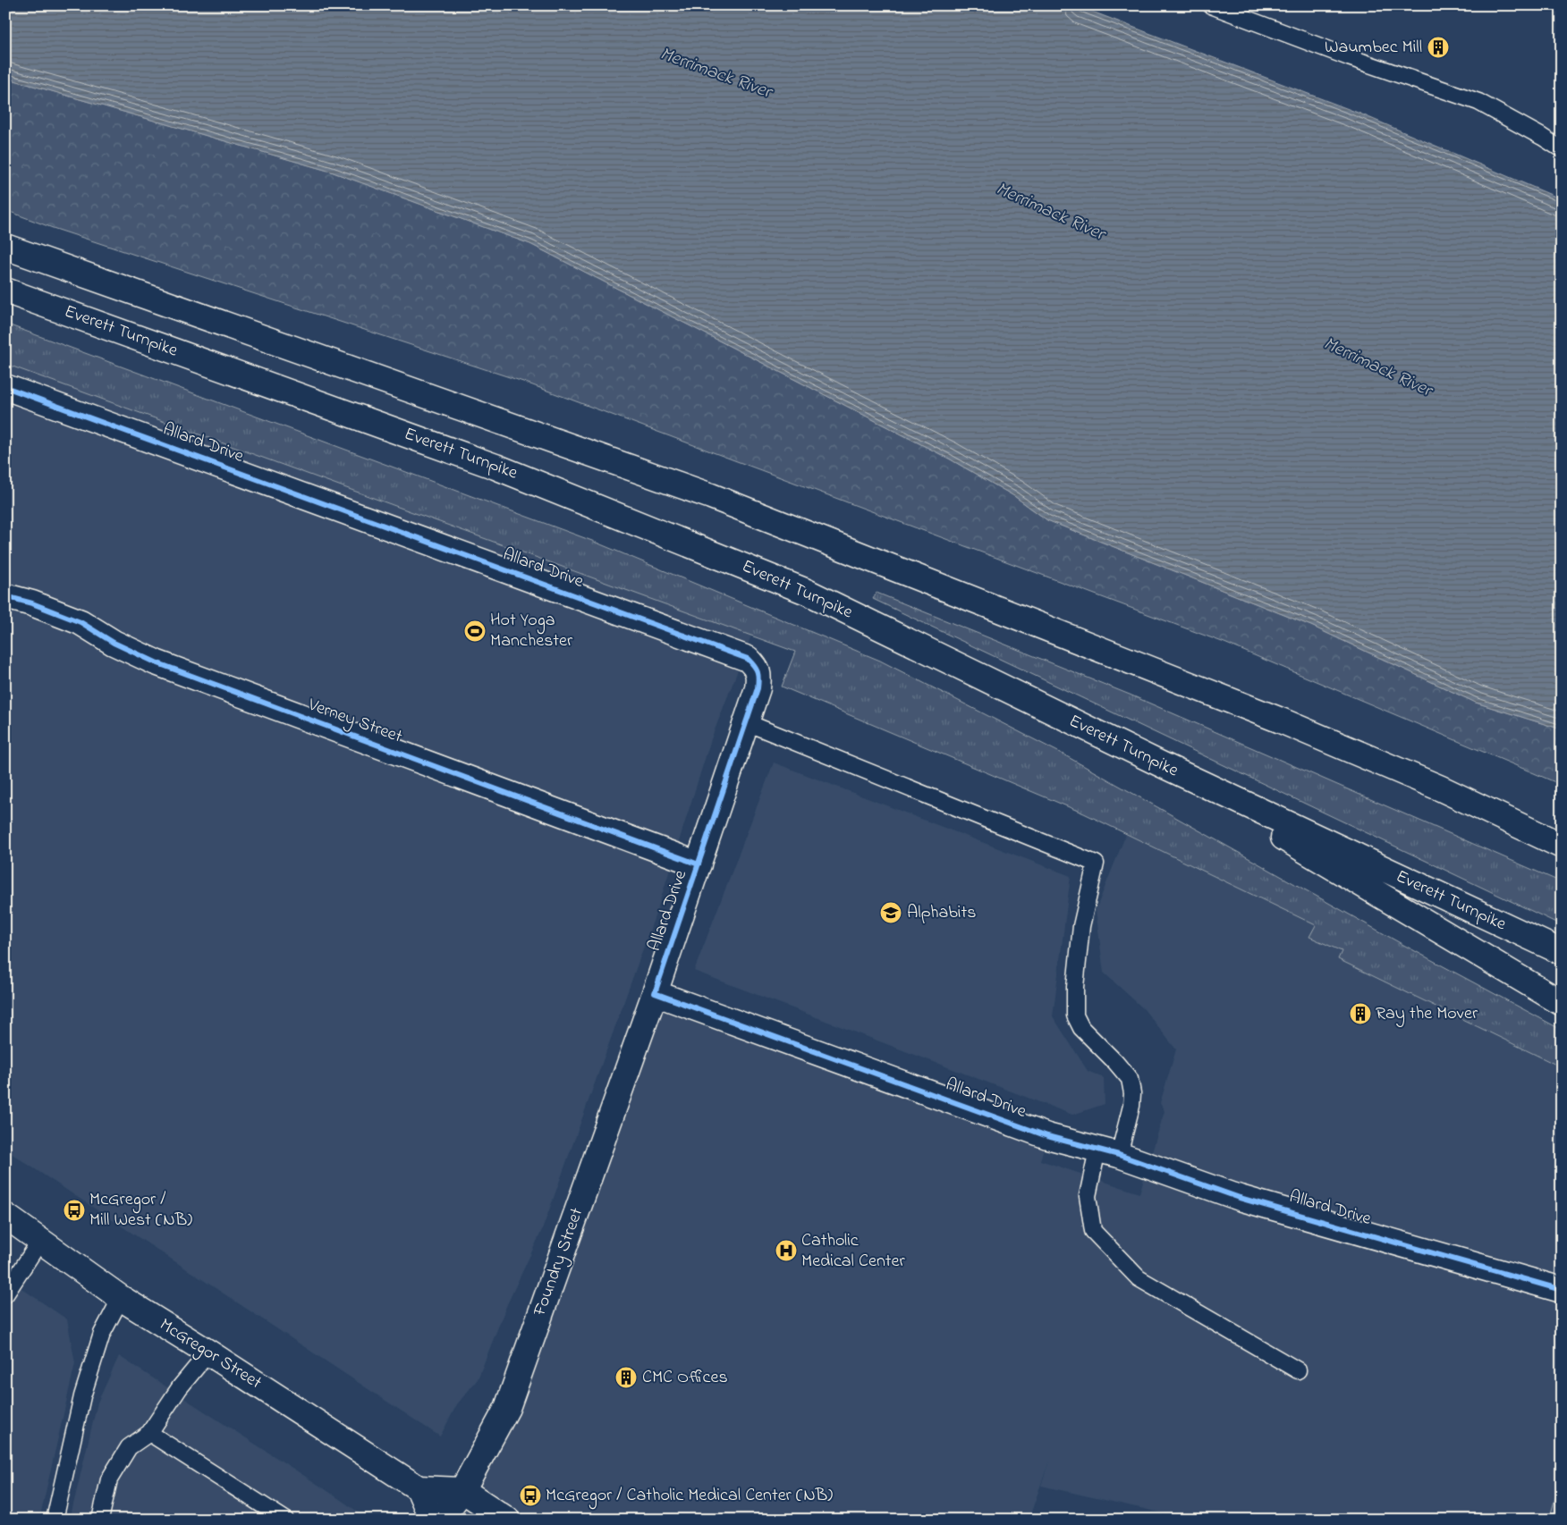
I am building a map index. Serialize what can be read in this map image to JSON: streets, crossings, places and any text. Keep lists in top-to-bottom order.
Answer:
{
  "streets": {
    "main road": [
      "Everett Turnpike",
      "Allard Drive",
      "Verney Street",
      "Foundry Street",
      "McGregor Street"
    ]
  },
  "crossings": [
    ["Allard Drive", "Verney Street"],
    ["Allard Drive", "Foundry Street"]
  ],
  "water": ["Merrimack River"],
  "places": {
    "building": ["Waumbec Mill", "Ray the Mover", "CMC Offices"],
    "sports": ["Hot Yoga Manchester"],
    "school or university": ["Alphabits"],
    "bus stop": ["McGregor / Mill West (NB)", "McGregor / Catholic Medical Center (NB)"],
    "hospital": ["Catholic Medical Center"]
  }
}
